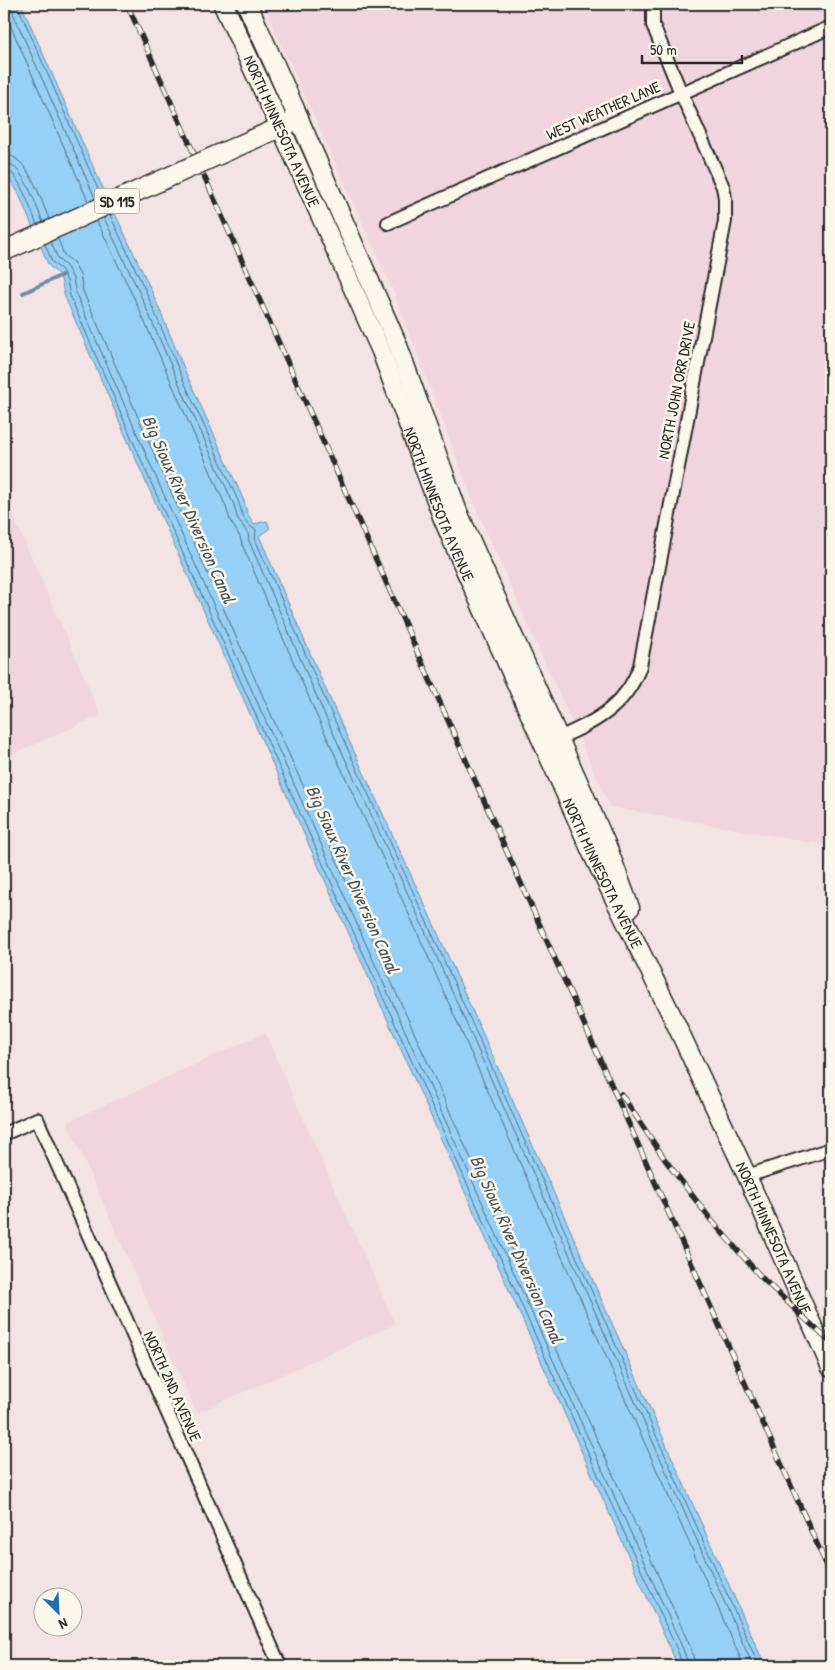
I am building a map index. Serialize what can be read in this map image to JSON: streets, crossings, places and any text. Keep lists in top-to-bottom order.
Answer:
{
  "streets": {
    "main road": ["NORTH MINNESOTA AVENUE", "SD 115"],
    "street": ["WEST WEATHER LANE", "NORTH JOHN ORR DRIVE", "NORTH 2ND AVENUE"]
  },
  "crossings": [
    ["WEST WEATHER LANE", "NORTH JOHN ORR DRIVE"],
    ["NORTH MINNESOTA AVENUE", "SD 115"],
    ["NORTH MINNESOTA AVENUE", "NORTH JOHN ORR DRIVE"]
  ],
  "water": ["Big Sioux River Diversion Canal"],
  "scale_bar": "50 m",
  "north": "bottom right"
}
